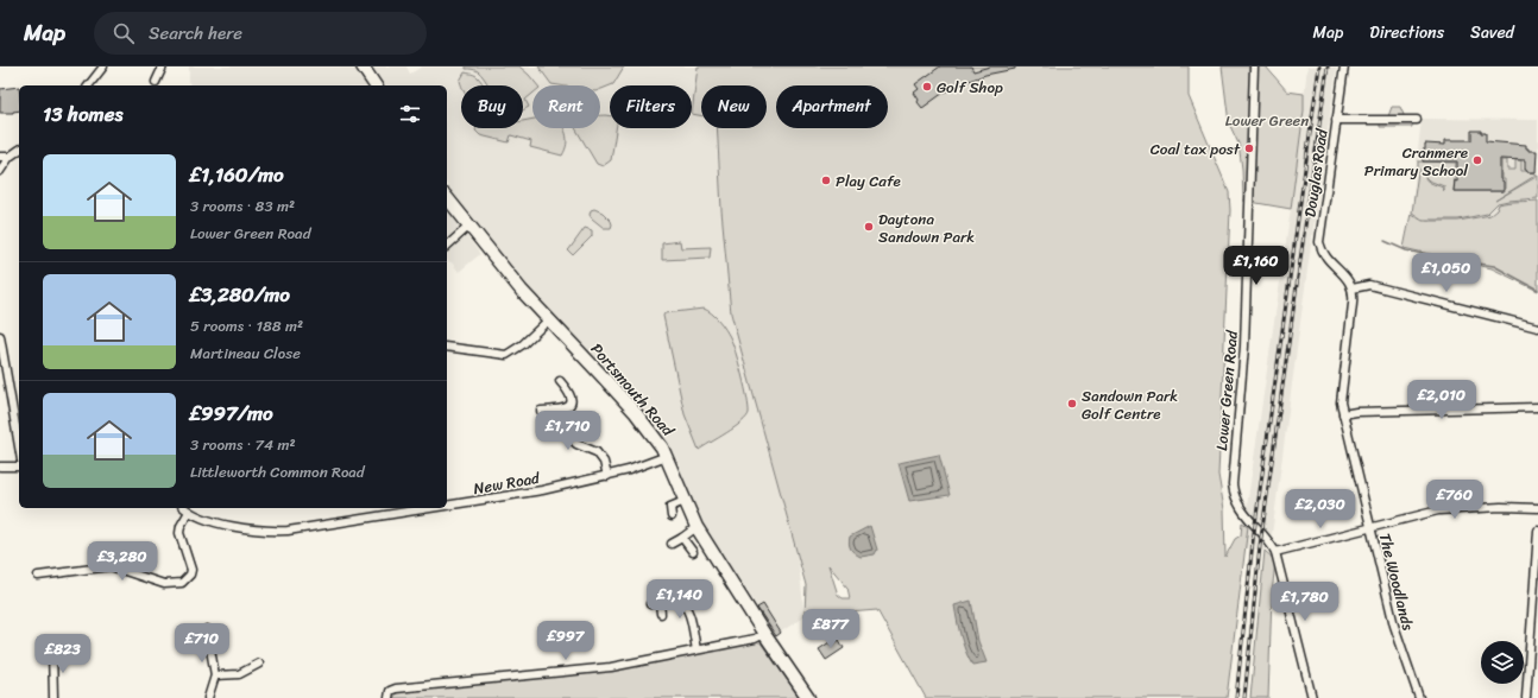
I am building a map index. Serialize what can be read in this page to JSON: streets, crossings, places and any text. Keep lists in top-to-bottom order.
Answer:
{
  "streets": {
    "main road": ["Portsmouth Road"],
    "street": [
      "Douglas Road",
      "Lower Green Road",
      "New Road",
      "The Woodlands"
    ]
  },
  "crossings": [
    ["Portsmouth Road", "New Road"]
  ],
  "parks": ["Lower Green"],
  "places": [
    "Golf Shop",
    "Coal tax post",
    "Cranmere Primary School",
    "Play Cafe",
    "Daytona Sandown Park",
    "Sandown Park Golf Centre"
  ],
  "page": {
    "header": "Map",
    "search": "Search here",
    "nav": ["Map", "Directions", "Saved"],
    "chip": [
      "Buy",
      "Rent",
      "Filters",
      "New",
      "Apartment"
    ],
    "heading": "13 homes",
    "list": [
      {
        "name": "£1,160/mo",
        "note": "3 rooms · 83 m² · Lower Green Road"
      },
      {
        "name": "£3,280/mo",
        "note": "5 rooms · 188 m² · Martineau Close"
      },
      {
        "name": "£997/mo",
        "note": "3 rooms · 74 m² · Littleworth Common Road"
      }
    ],
    "price": [
      "£1,160",
      "£1,050",
      "£2,010",
      "£1,710",
      "£760",
      "£2,030",
      "£3,280",
      "£1,140",
      "£1,780",
      "£877",
      "£997",
      "£710",
      "£823"
    ]
  }
}
